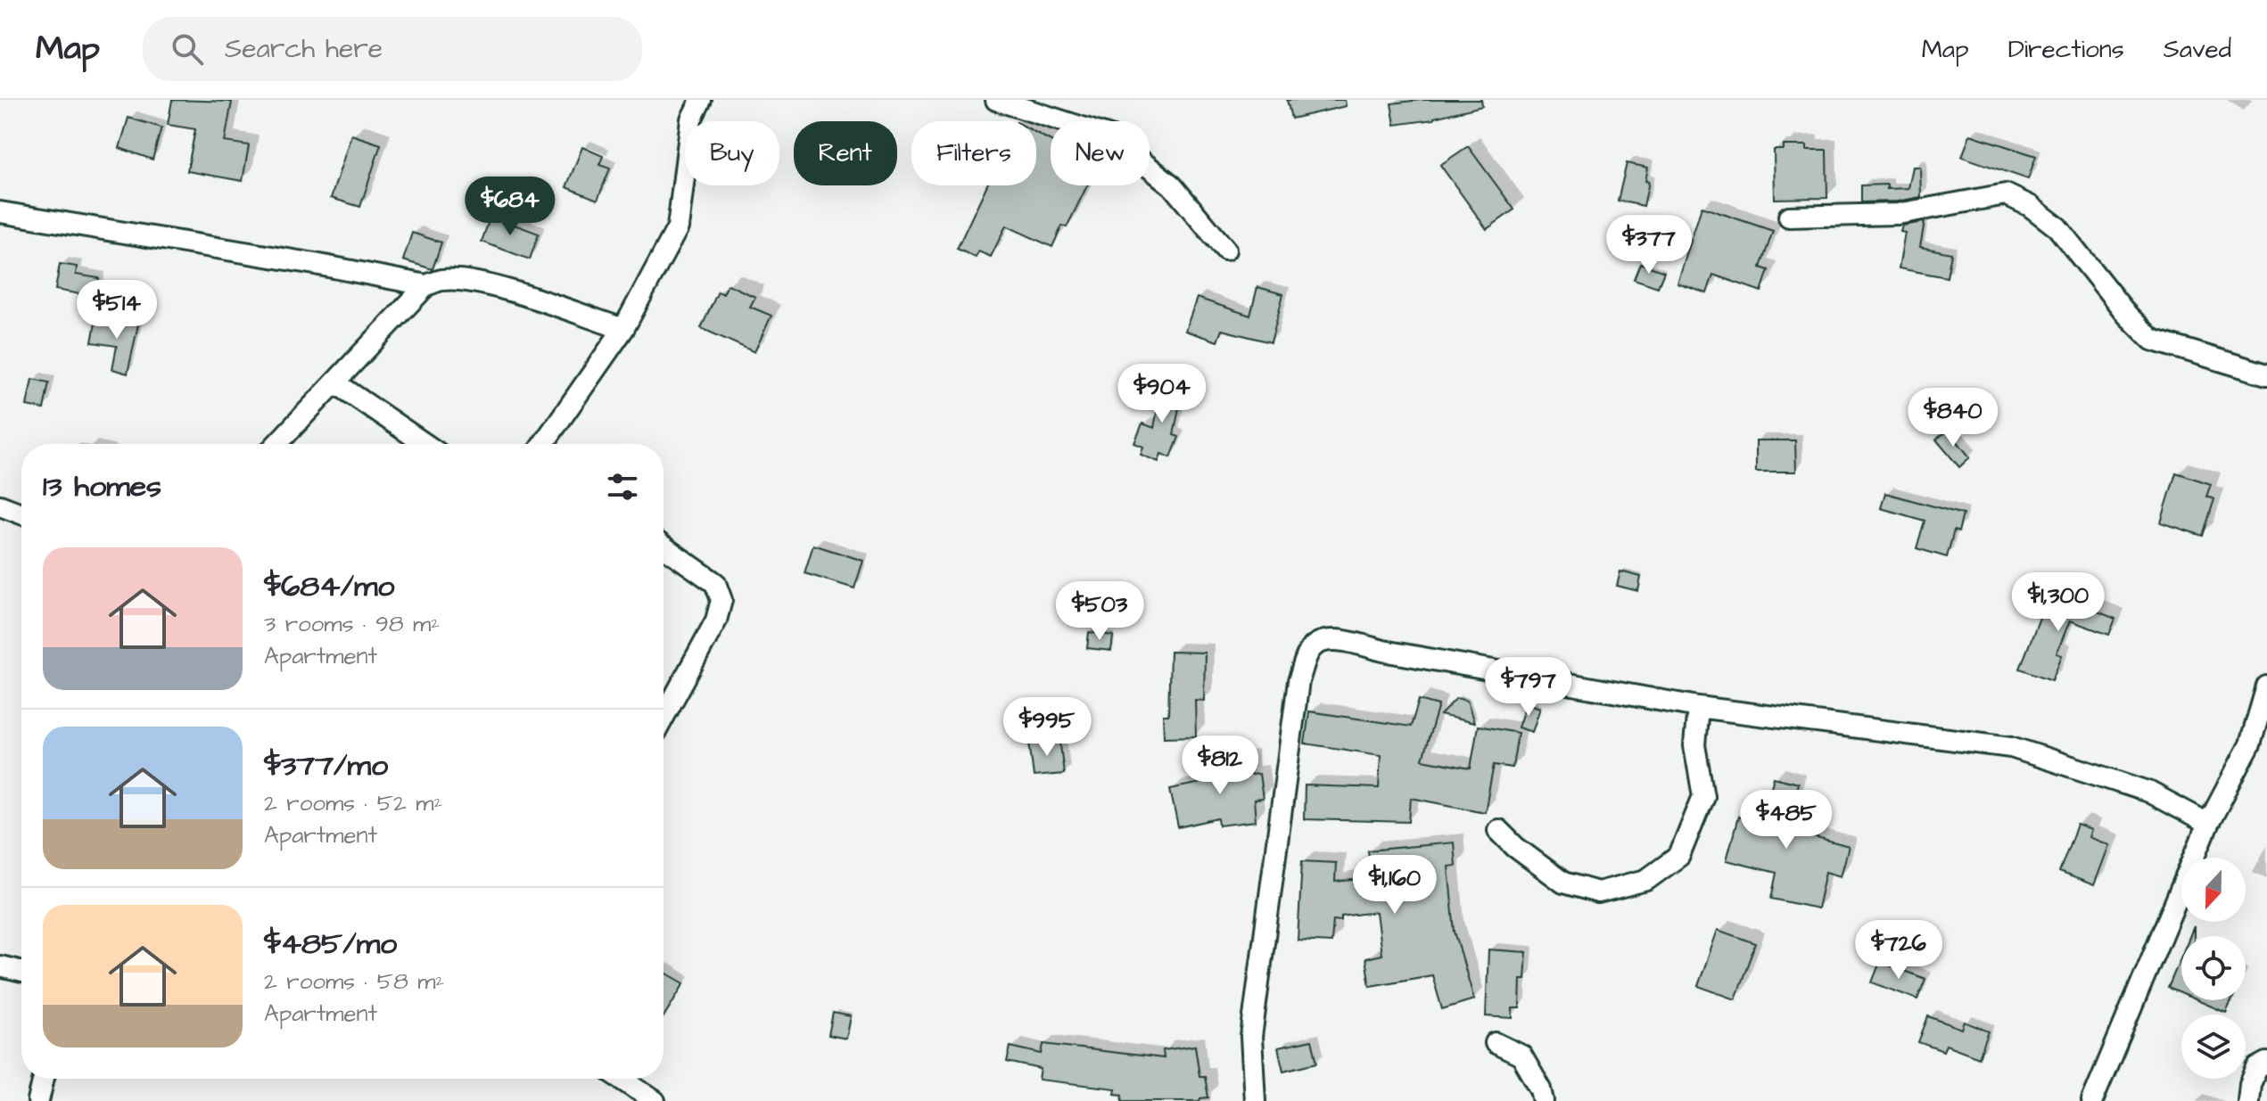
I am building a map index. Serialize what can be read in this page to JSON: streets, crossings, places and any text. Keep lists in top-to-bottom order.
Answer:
{
  "north": "bottom",
  "page": {
    "header": "Map",
    "search": "Search here",
    "nav": ["Map", "Directions", "Saved"],
    "chip": [
      "Buy",
      "Rent",
      "Filters",
      "New"
    ],
    "price": [
      "$684",
      "$377",
      "$514",
      "$904",
      "$840",
      "$1,300",
      "$503",
      "$797",
      "$995",
      "$812",
      "$485",
      "$1,160",
      "$726"
    ],
    "heading": "13 homes",
    "list": [
      {
        "name": "$684/mo",
        "note": "3 rooms · 98 m² · Apartment"
      },
      {
        "name": "$377/mo",
        "note": "2 rooms · 52 m² · Apartment"
      },
      {
        "name": "$485/mo",
        "note": "2 rooms · 58 m² · Apartment"
      }
    ]
  }
}
